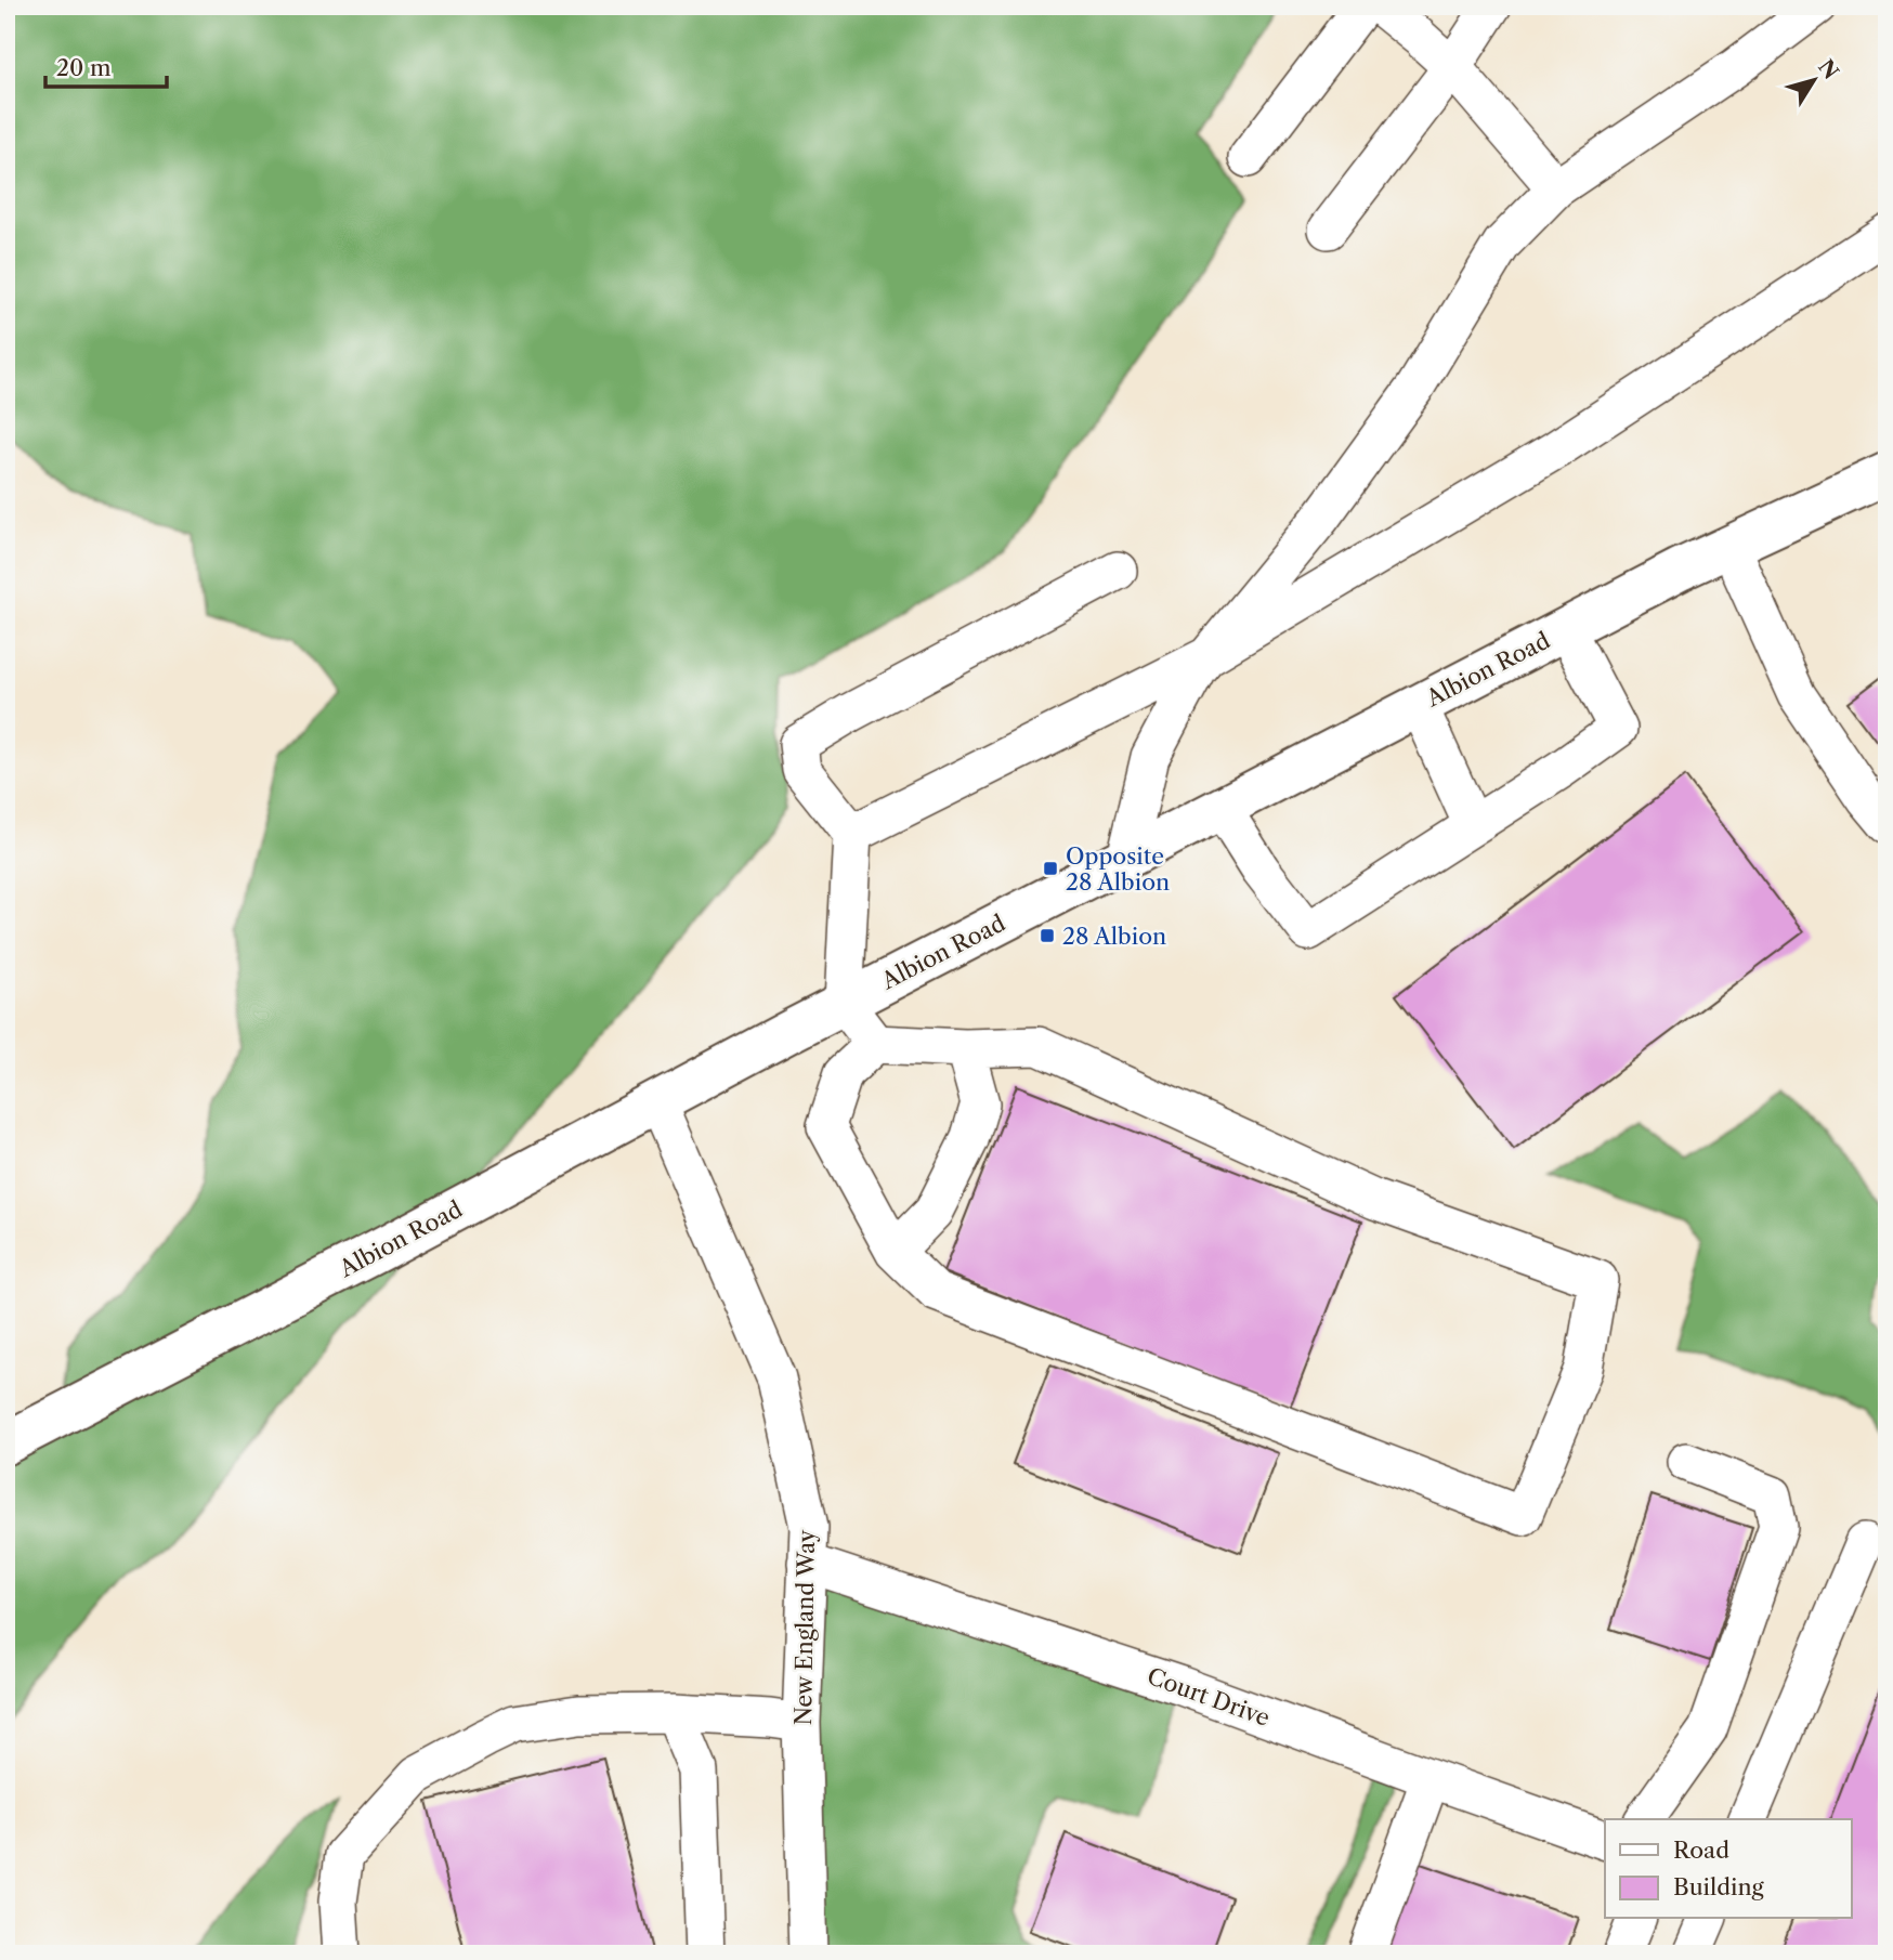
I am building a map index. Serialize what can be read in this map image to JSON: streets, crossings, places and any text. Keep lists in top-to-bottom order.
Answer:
{
  "streets": {
    "main road": ["Albion Road"],
    "street": ["New England Way", "Court Drive"]
  },
  "crossings": [
    ["Albion Road", "New England Way"],
    ["New England Way", "Court Drive"]
  ],
  "places": {
    "transit": ["Opposite 28 Albion", "28 Albion"]
  },
  "legend": ["Road", "Building"],
  "scale_bar": "20 m",
  "north": "top right"
}
